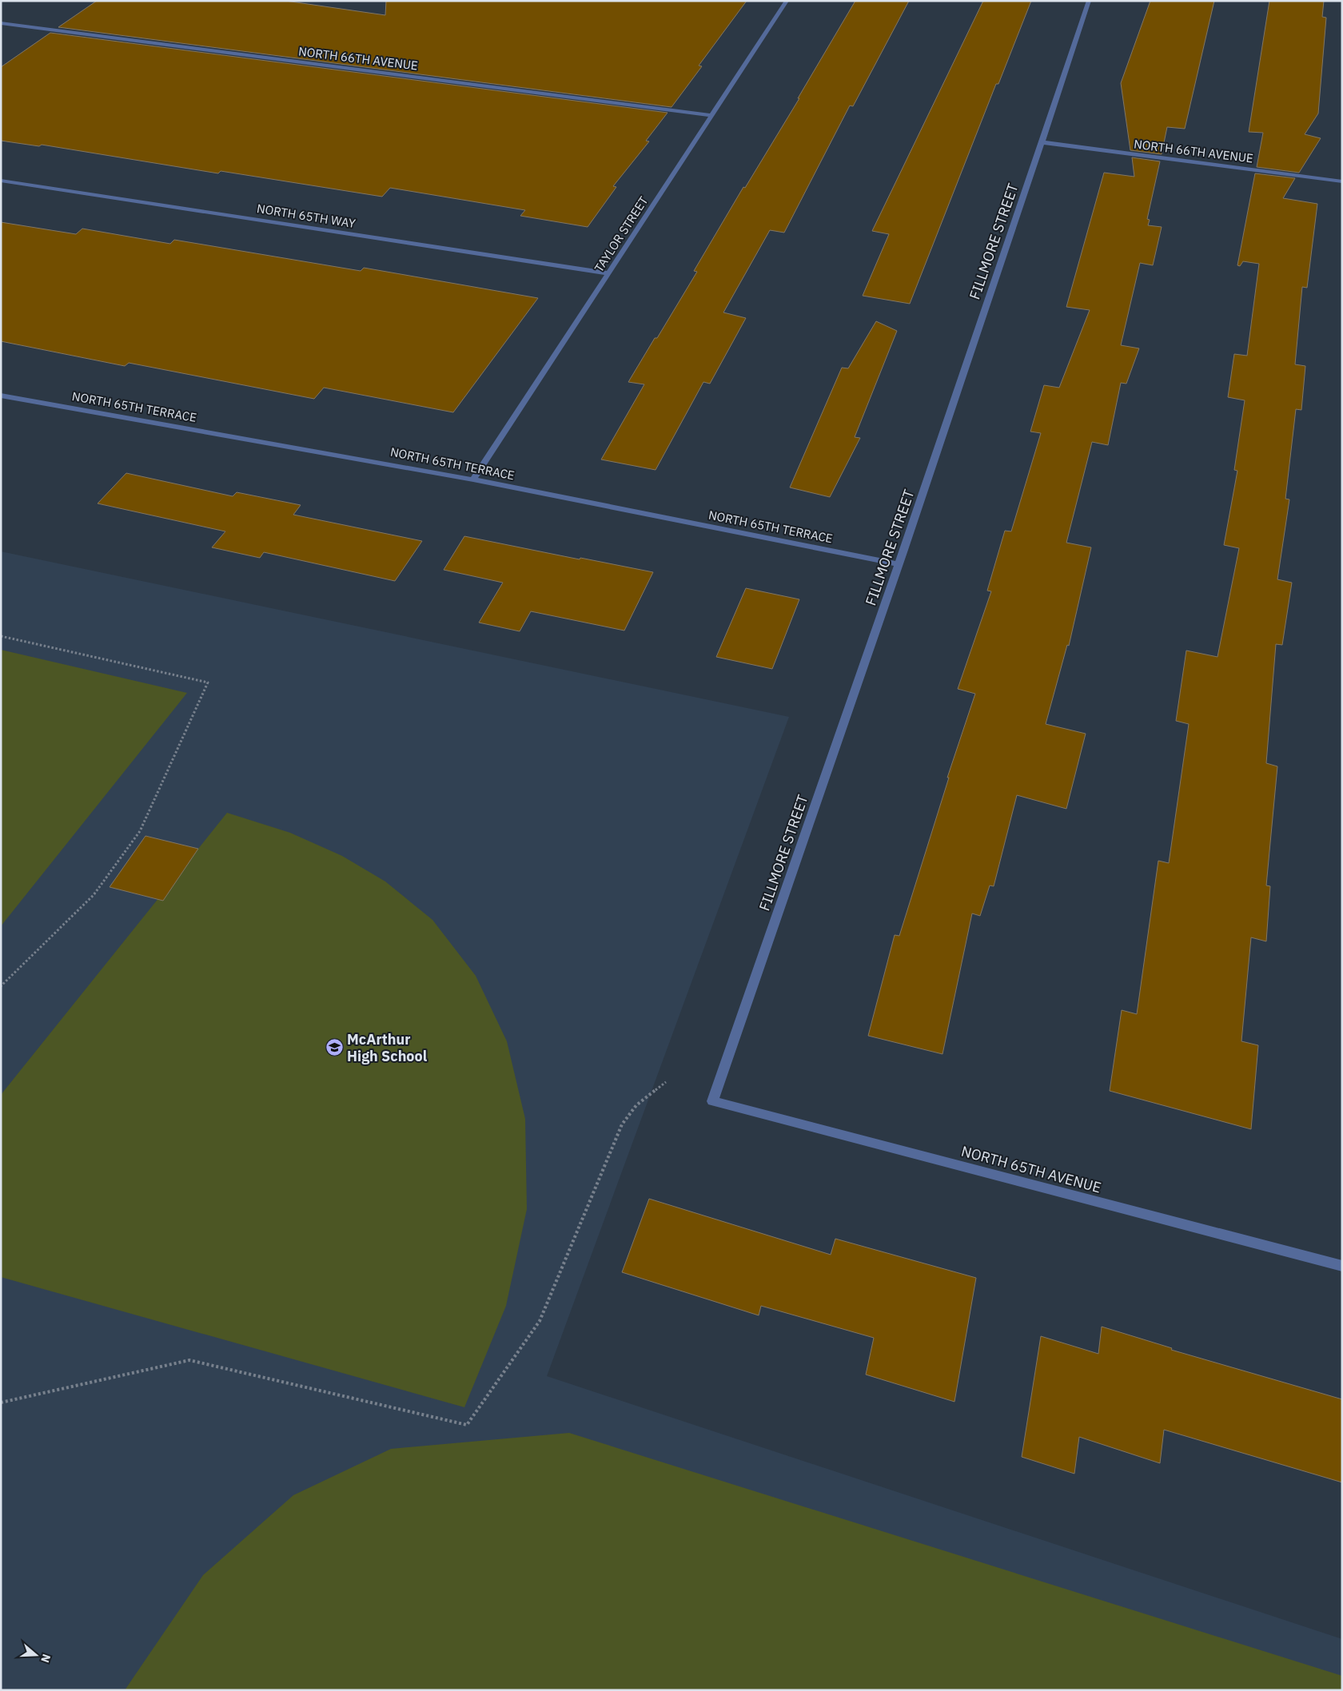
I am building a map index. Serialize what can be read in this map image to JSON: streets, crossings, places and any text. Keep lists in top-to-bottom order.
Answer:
{
  "streets": {
    "street": [
      "NORTH 66TH AVENUE",
      "NORTH 65TH WAY",
      "TAYLOR STREET",
      "FILLMORE STREET",
      "NORTH 65TH TERRACE",
      "NORTH 65TH AVENUE"
    ]
  },
  "crossings": [
    ["NORTH 66TH AVENUE", "TAYLOR STREET"],
    ["NORTH 66TH AVENUE", "FILLMORE STREET"],
    ["NORTH 65TH WAY", "TAYLOR STREET"],
    ["TAYLOR STREET", "NORTH 65TH TERRACE"],
    ["FILLMORE STREET", "NORTH 65TH TERRACE"],
    ["FILLMORE STREET", "NORTH 65TH AVENUE"]
  ],
  "places": {
    "school or university": ["McArthur High School"]
  },
  "north": "right"
}
